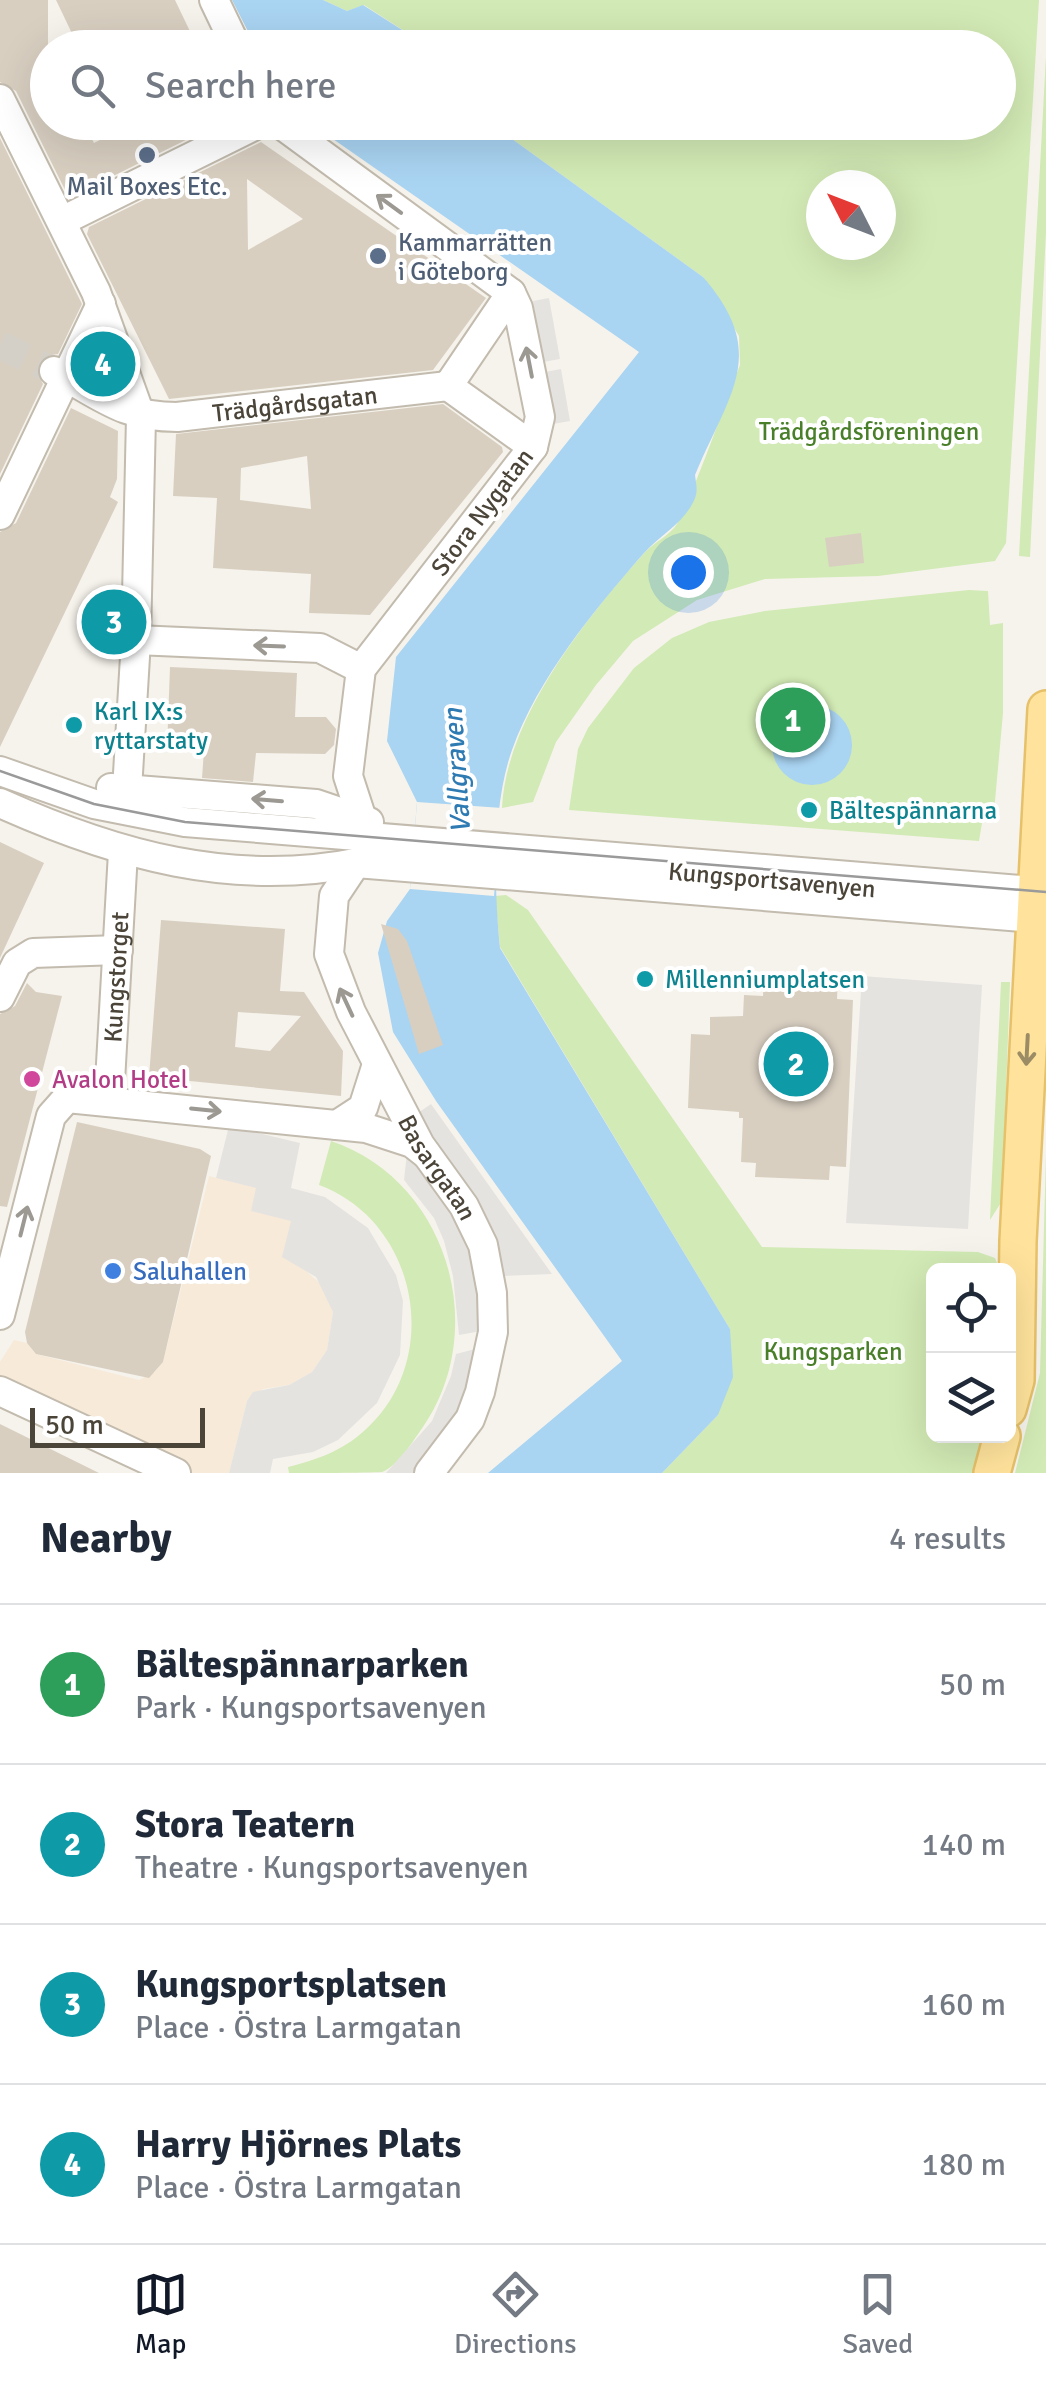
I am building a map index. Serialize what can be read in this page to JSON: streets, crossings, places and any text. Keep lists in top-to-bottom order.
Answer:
{
  "streets": {
    "street": [
      "Trädgårdsgatan",
      "Stora Nygatan",
      "Kungsportsavenyen",
      "Kungstorget",
      "Basargatan"
    ]
  },
  "crossings": [
    ["Trädgårdsgatan", "Kungstorget"]
  ],
  "one_way": ["Stora Nygatan"],
  "water": ["Vallgraven"],
  "parks": ["Trädgårdsföreningen", "Kungsparken"],
  "places": [
    "Mail Boxes Etc.",
    "Kammarrätten i Göteborg",
    "Karl IX:s ryttarstaty",
    "Bältespännarna",
    "Millenniumplatsen",
    "Avalon Hotel",
    "Saluhallen"
  ],
  "scale_bar": "50 m",
  "north": "top left",
  "page": {
    "search": "Search here",
    "pins": [
      "4",
      "3",
      "1",
      "2"
    ],
    "scale": "50 m",
    "heading": ["Nearby", "4 results"],
    "list": [
      {
        "mark": "1",
        "name": "Bältespännarparken",
        "note": "Park · Kungsportsavenyen",
        "value": "50 m"
      },
      {
        "mark": "2",
        "name": "Stora Teatern",
        "note": "Theatre · Kungsportsavenyen",
        "value": "140 m"
      },
      {
        "mark": "3",
        "name": "Kungsportsplatsen",
        "note": "Place · Östra Larmgatan",
        "value": "160 m"
      },
      {
        "mark": "4",
        "name": "Harry Hjörnes Plats",
        "note": "Place · Östra Larmgatan",
        "value": "180 m"
      }
    ],
    "nav": ["Map", "Directions", "Saved"]
  }
}
